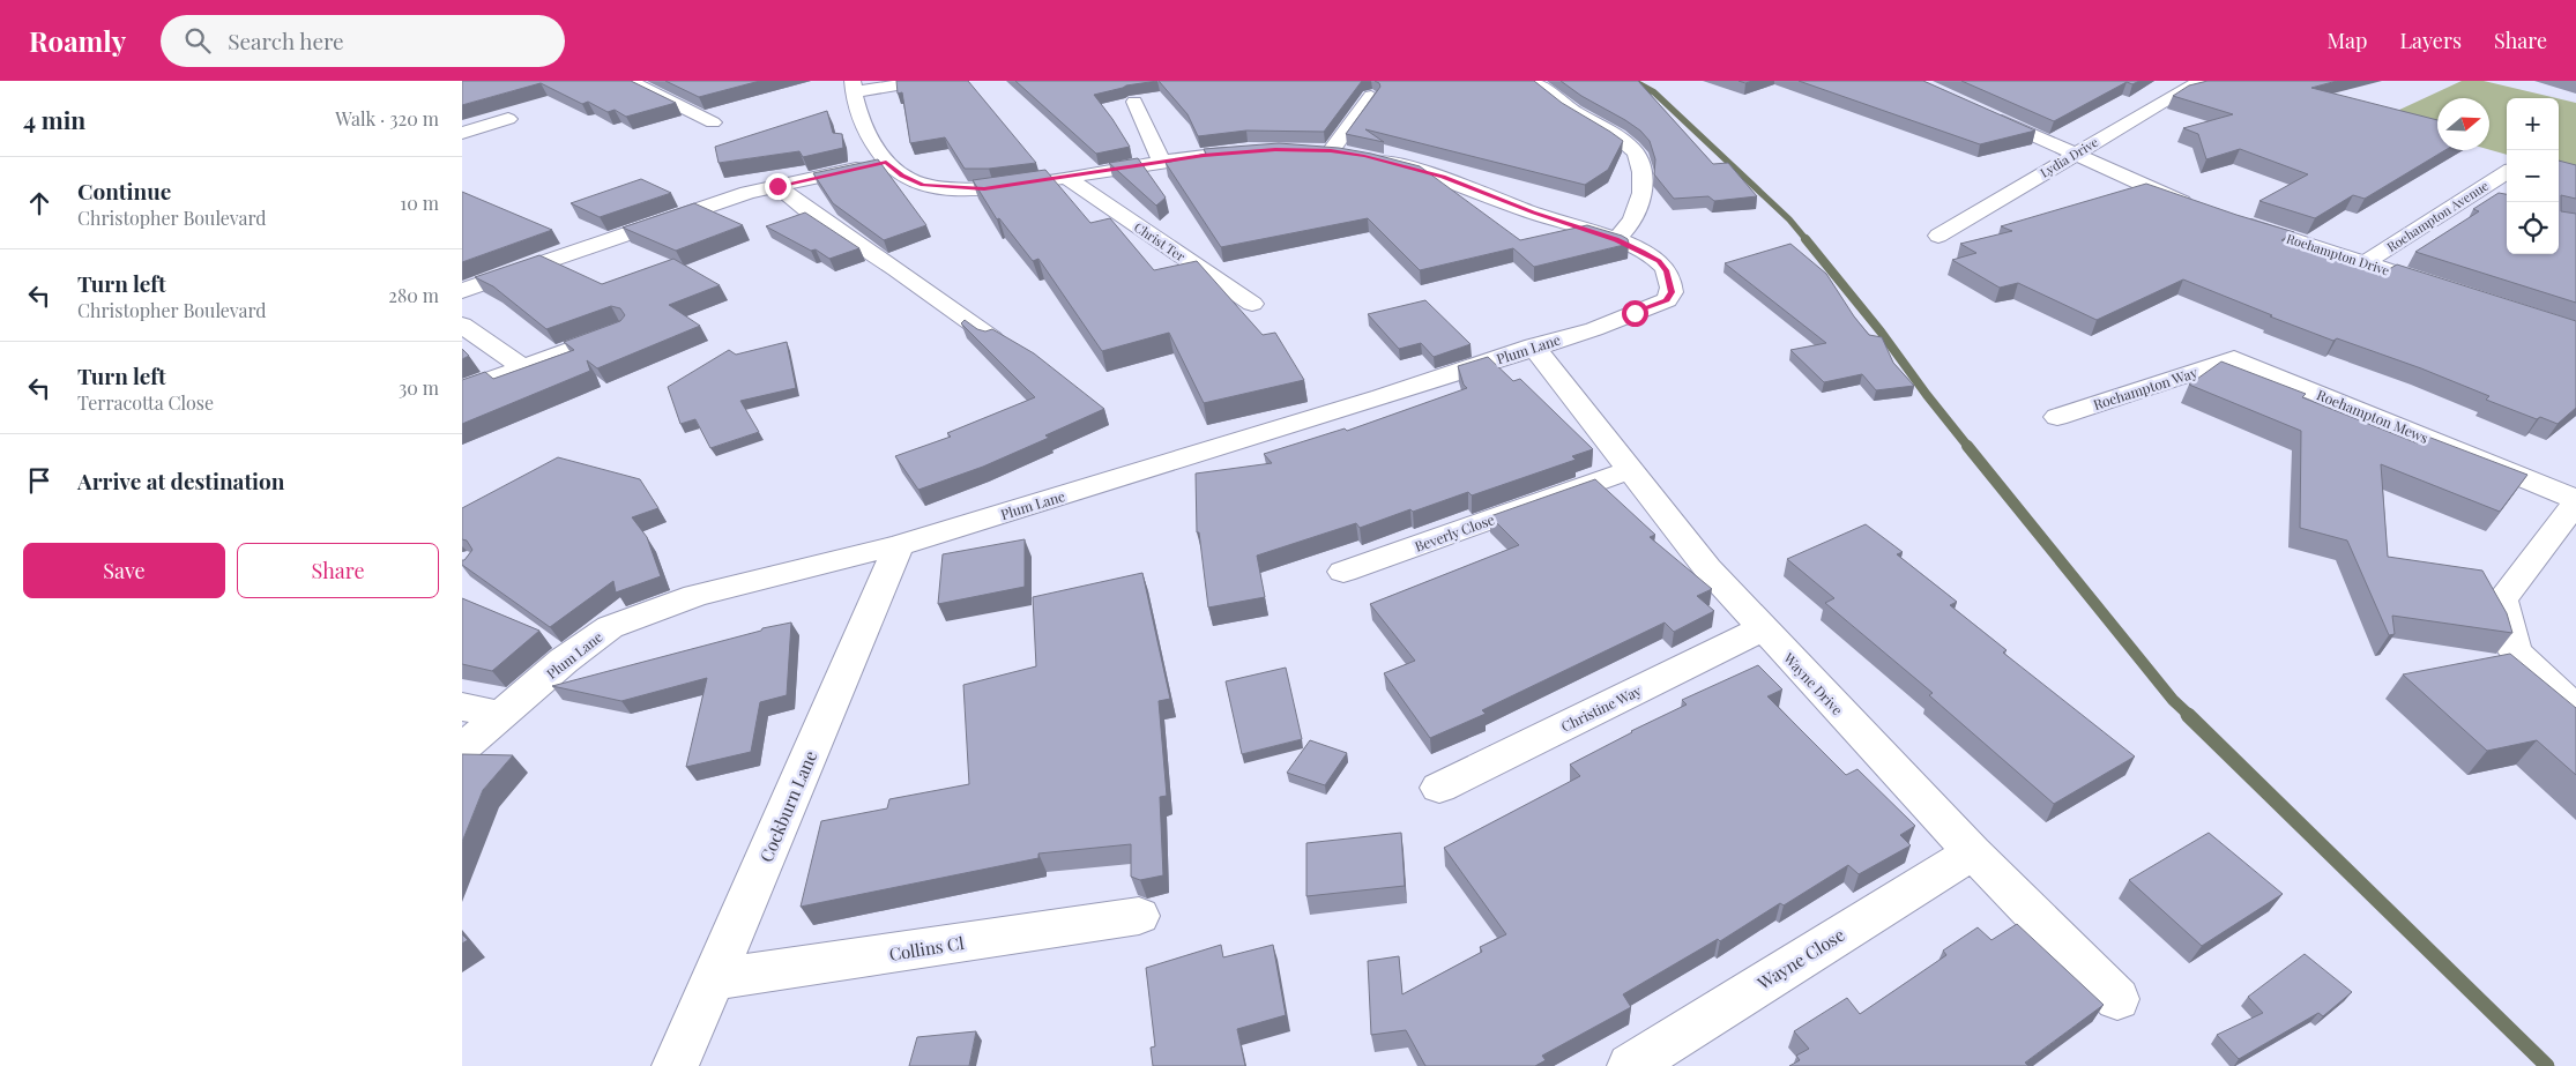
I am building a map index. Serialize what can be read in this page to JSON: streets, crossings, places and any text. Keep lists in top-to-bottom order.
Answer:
{
  "streets": {
    "street": [
      "Lydia Drive",
      "Roehampton Avenue",
      "Christ Ter",
      "Roehampton Drive",
      "Plum Lane",
      "Roehampton Way",
      "Roehampton Mews",
      "Beverly Close",
      "Wayne Drive",
      "Christine Way",
      "Cockburn Lane",
      "Collins Cl",
      "Wayne Close"
    ]
  },
  "crossings": [
    ["Roehampton Avenue", "Roehampton Drive"],
    ["Plum Lane", "Wayne Drive"],
    ["Plum Lane", "Cockburn Lane"],
    ["Roehampton Way", "Roehampton Mews"],
    ["Beverly Close", "Wayne Drive"],
    ["Wayne Drive", "Christine Way"],
    ["Wayne Drive", "Wayne Close"],
    ["Cockburn Lane", "Collins Cl"]
  ],
  "north": "right",
  "page": {
    "header": "Roamly",
    "search": "Search here",
    "nav": ["Map", "Layers", "Share"],
    "heading": ["4 min", "Walk · 320 m"],
    "map_buttons": ["+", "−"],
    "list": [
      ["Continue", "Christopher Boulevard", "10 m"],
      ["Turn left", "Christopher Boulevard", "280 m"],
      ["Turn left", "Terracotta Close", "30 m"],
      "Arrive at destination"
    ],
    "buttons": ["Save", "Share"]
  }
}
